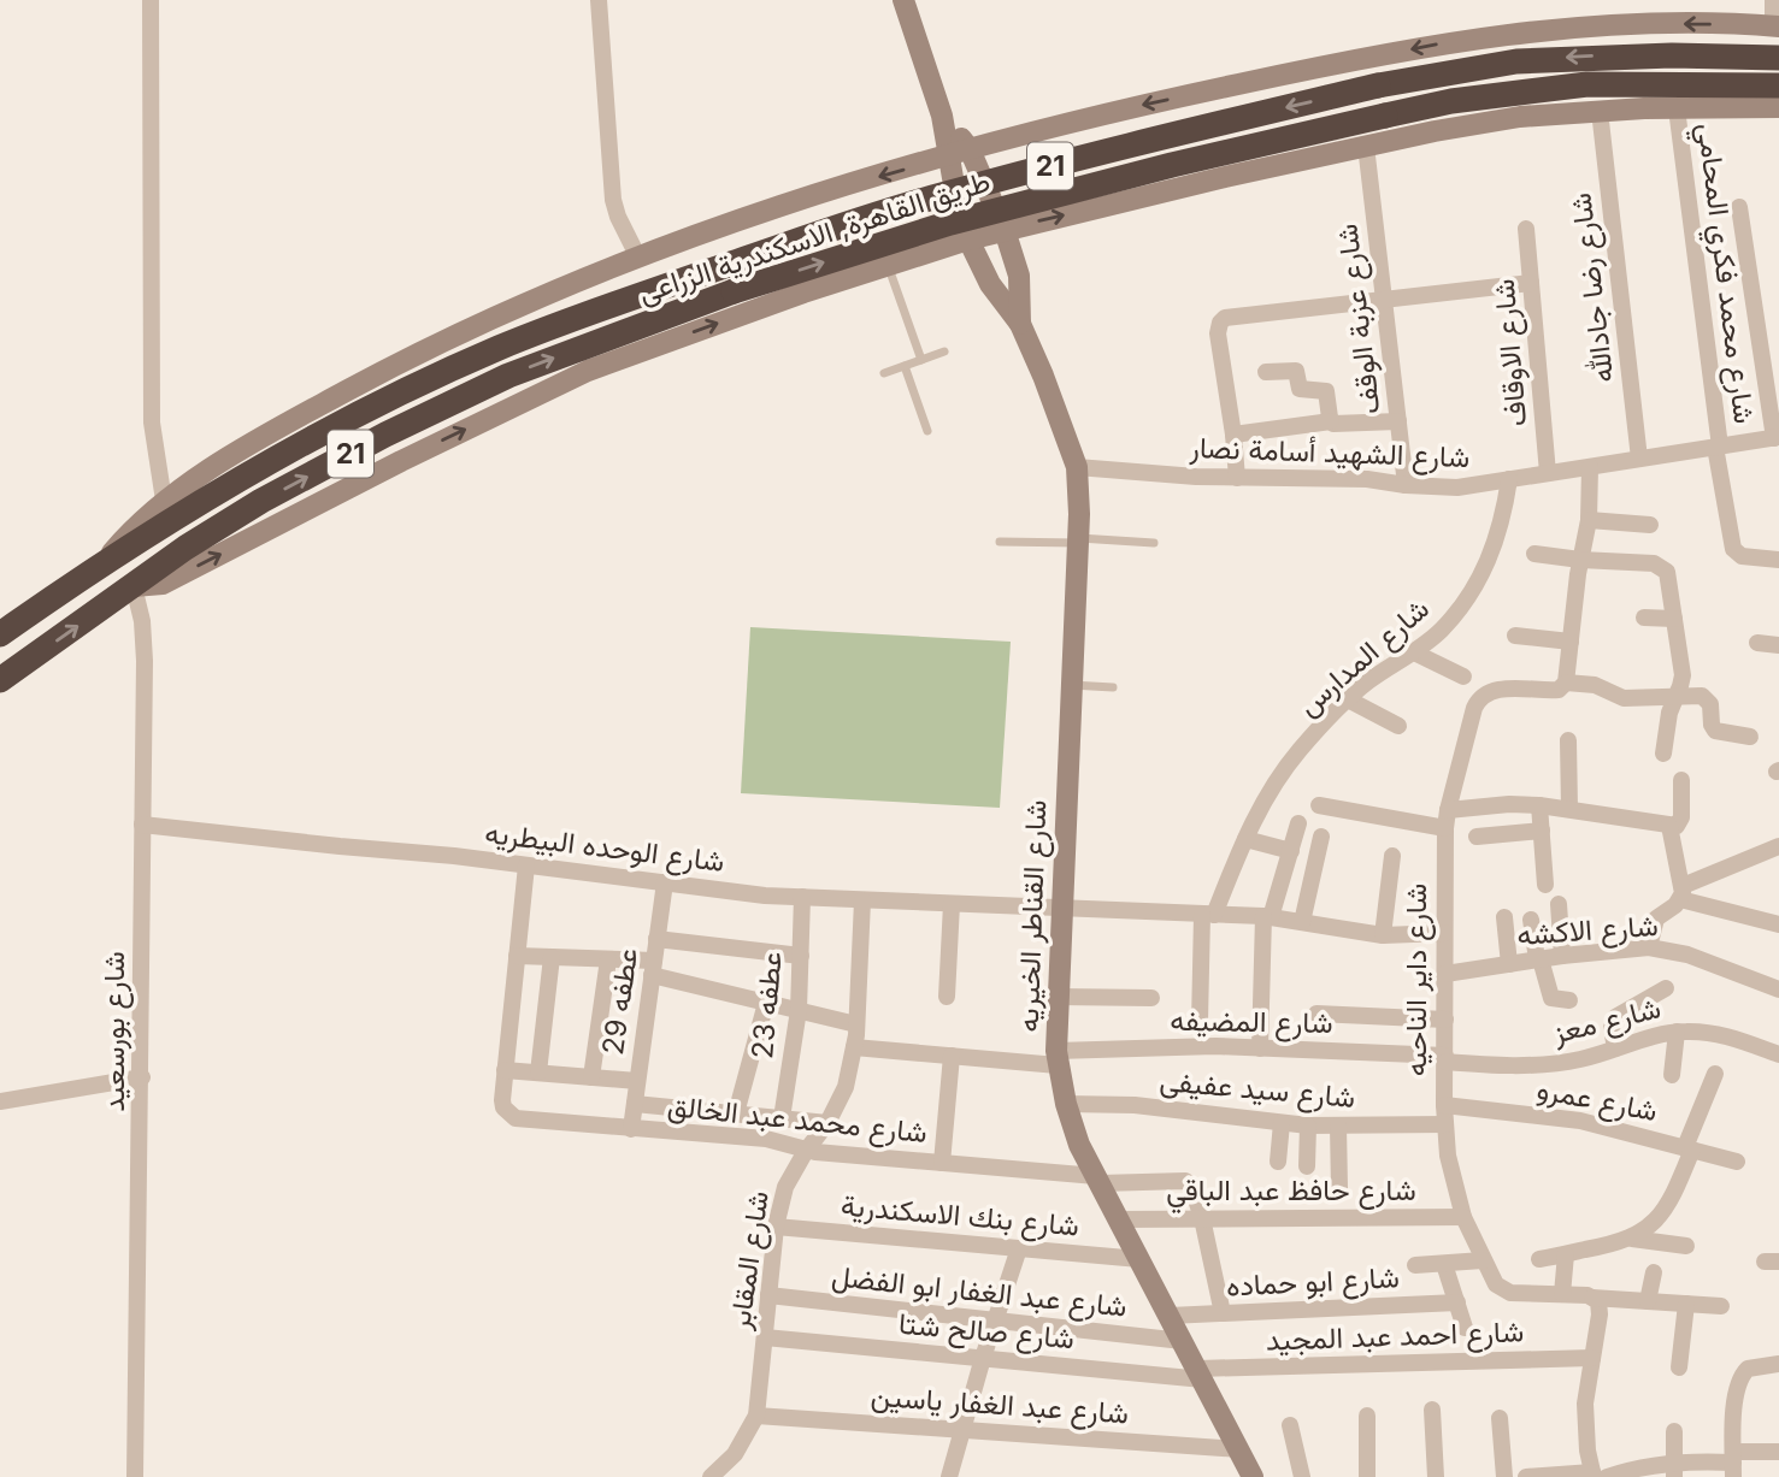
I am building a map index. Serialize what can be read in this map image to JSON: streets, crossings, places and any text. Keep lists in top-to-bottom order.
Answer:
{
  "streets": {
    "highway": ["21", "طريق القاهرة, الاسكندرية الزراعى"],
    "street": [
      "شارع محمد فكري المحامي",
      "شارع رضا جادالله",
      "شارع عزبة الوقف",
      "شارع الاوقاف",
      "شارع الشهيد أسامة نصار",
      "شارع المدارس",
      "شارع الوحده البيطريه",
      "شارع القناطر الخيريه",
      "شارع الاكشه",
      "شارع داير الناحيه",
      "عطفه 29",
      "عطفه 23",
      "شارع معز",
      "شارع المضيفه",
      "شارع بورسعيد",
      "شارع سيد عفيفى",
      "شارع عمرو",
      "شارع محمد عبد الخالق",
      "شارع حافظ عبد الباقي",
      "شارع بنك الاسكندرية",
      "شارع المقابر",
      "شارع ابو حماده",
      "شارع عبد الغفار ابو الفضل",
      "شارع صالح شتا",
      "شارع احمد عبد المجيد",
      "شارع عبد الغفار ياسين"
    ]
  },
  "crossings": [
    ["طريق القاهرة, الاسكندرية الزراعى", "شارع بورسعيد"],
    ["شارع محمد فكري المحامي", "شارع الشهيد أسامة نصار"],
    ["شارع رضا جادالله", "شارع الشهيد أسامة نصار"],
    ["شارع عزبة الوقف", "شارع الشهيد أسامة نصار"],
    ["شارع الاوقاف", "شارع الشهيد أسامة نصار"],
    ["شارع الشهيد أسامة نصار", "شارع المدارس"],
    ["شارع الشهيد أسامة نصار", "شارع القناطر الخيريه"],
    ["شارع المدارس", "شارع الوحده البيطريه"],
    ["شارع الوحده البيطريه", "شارع القناطر الخيريه"],
    ["شارع الوحده البيطريه", "شارع داير الناحيه"],
    ["شارع الوحده البيطريه", "عطفه 29"],
    ["شارع الوحده البيطريه", "عطفه 23"],
    ["شارع الوحده البيطريه", "شارع بورسعيد"],
    ["شارع الوحده البيطريه", "شارع المقابر"],
    ["شارع القناطر الخيريه", "شارع المضيفه"],
    ["شارع القناطر الخيريه", "شارع سيد عفيفى"],
    ["شارع القناطر الخيريه", "شارع محمد عبد الخالق"],
    ["شارع القناطر الخيريه", "شارع حافظ عبد الباقي"],
    ["شارع القناطر الخيريه", "شارع بنك الاسكندرية"],
    ["شارع القناطر الخيريه", "شارع ابو حماده"],
    ["شارع القناطر الخيريه", "شارع عبد الغفار ابو الفضل"],
    ["شارع القناطر الخيريه", "شارع صالح شتا"],
    ["شارع القناطر الخيريه", "شارع احمد عبد المجيد"],
    ["شارع القناطر الخيريه", "شارع عبد الغفار ياسين"],
    ["شارع الاكشه", "شارع داير الناحيه"],
    ["شارع داير الناحيه", "شارع معز"],
    ["شارع داير الناحيه", "شارع المضيفه"],
    ["شارع داير الناحيه", "شارع سيد عفيفى"],
    ["شارع داير الناحيه", "شارع عمرو"],
    ["شارع داير الناحيه", "شارع حافظ عبد الباقي"],
    ["عطفه 29", "شارع محمد عبد الخالق"],
    ["شارع معز", "شارع المضيفه"],
    ["شارع المضيفه", "شارع المقابر"],
    ["شارع محمد عبد الخالق", "شارع حافظ عبد الباقي"],
    ["شارع محمد عبد الخالق", "شارع المقابر"],
    ["شارع بنك الاسكندرية", "شارع المقابر"],
    ["شارع المقابر", "شارع عبد الغفار ابو الفضل"],
    ["شارع المقابر", "شارع صالح شتا"],
    ["شارع المقابر", "شارع عبد الغفار ياسين"],
    ["شارع صالح شتا", "شارع احمد عبد المجيد"]
  ]
}
